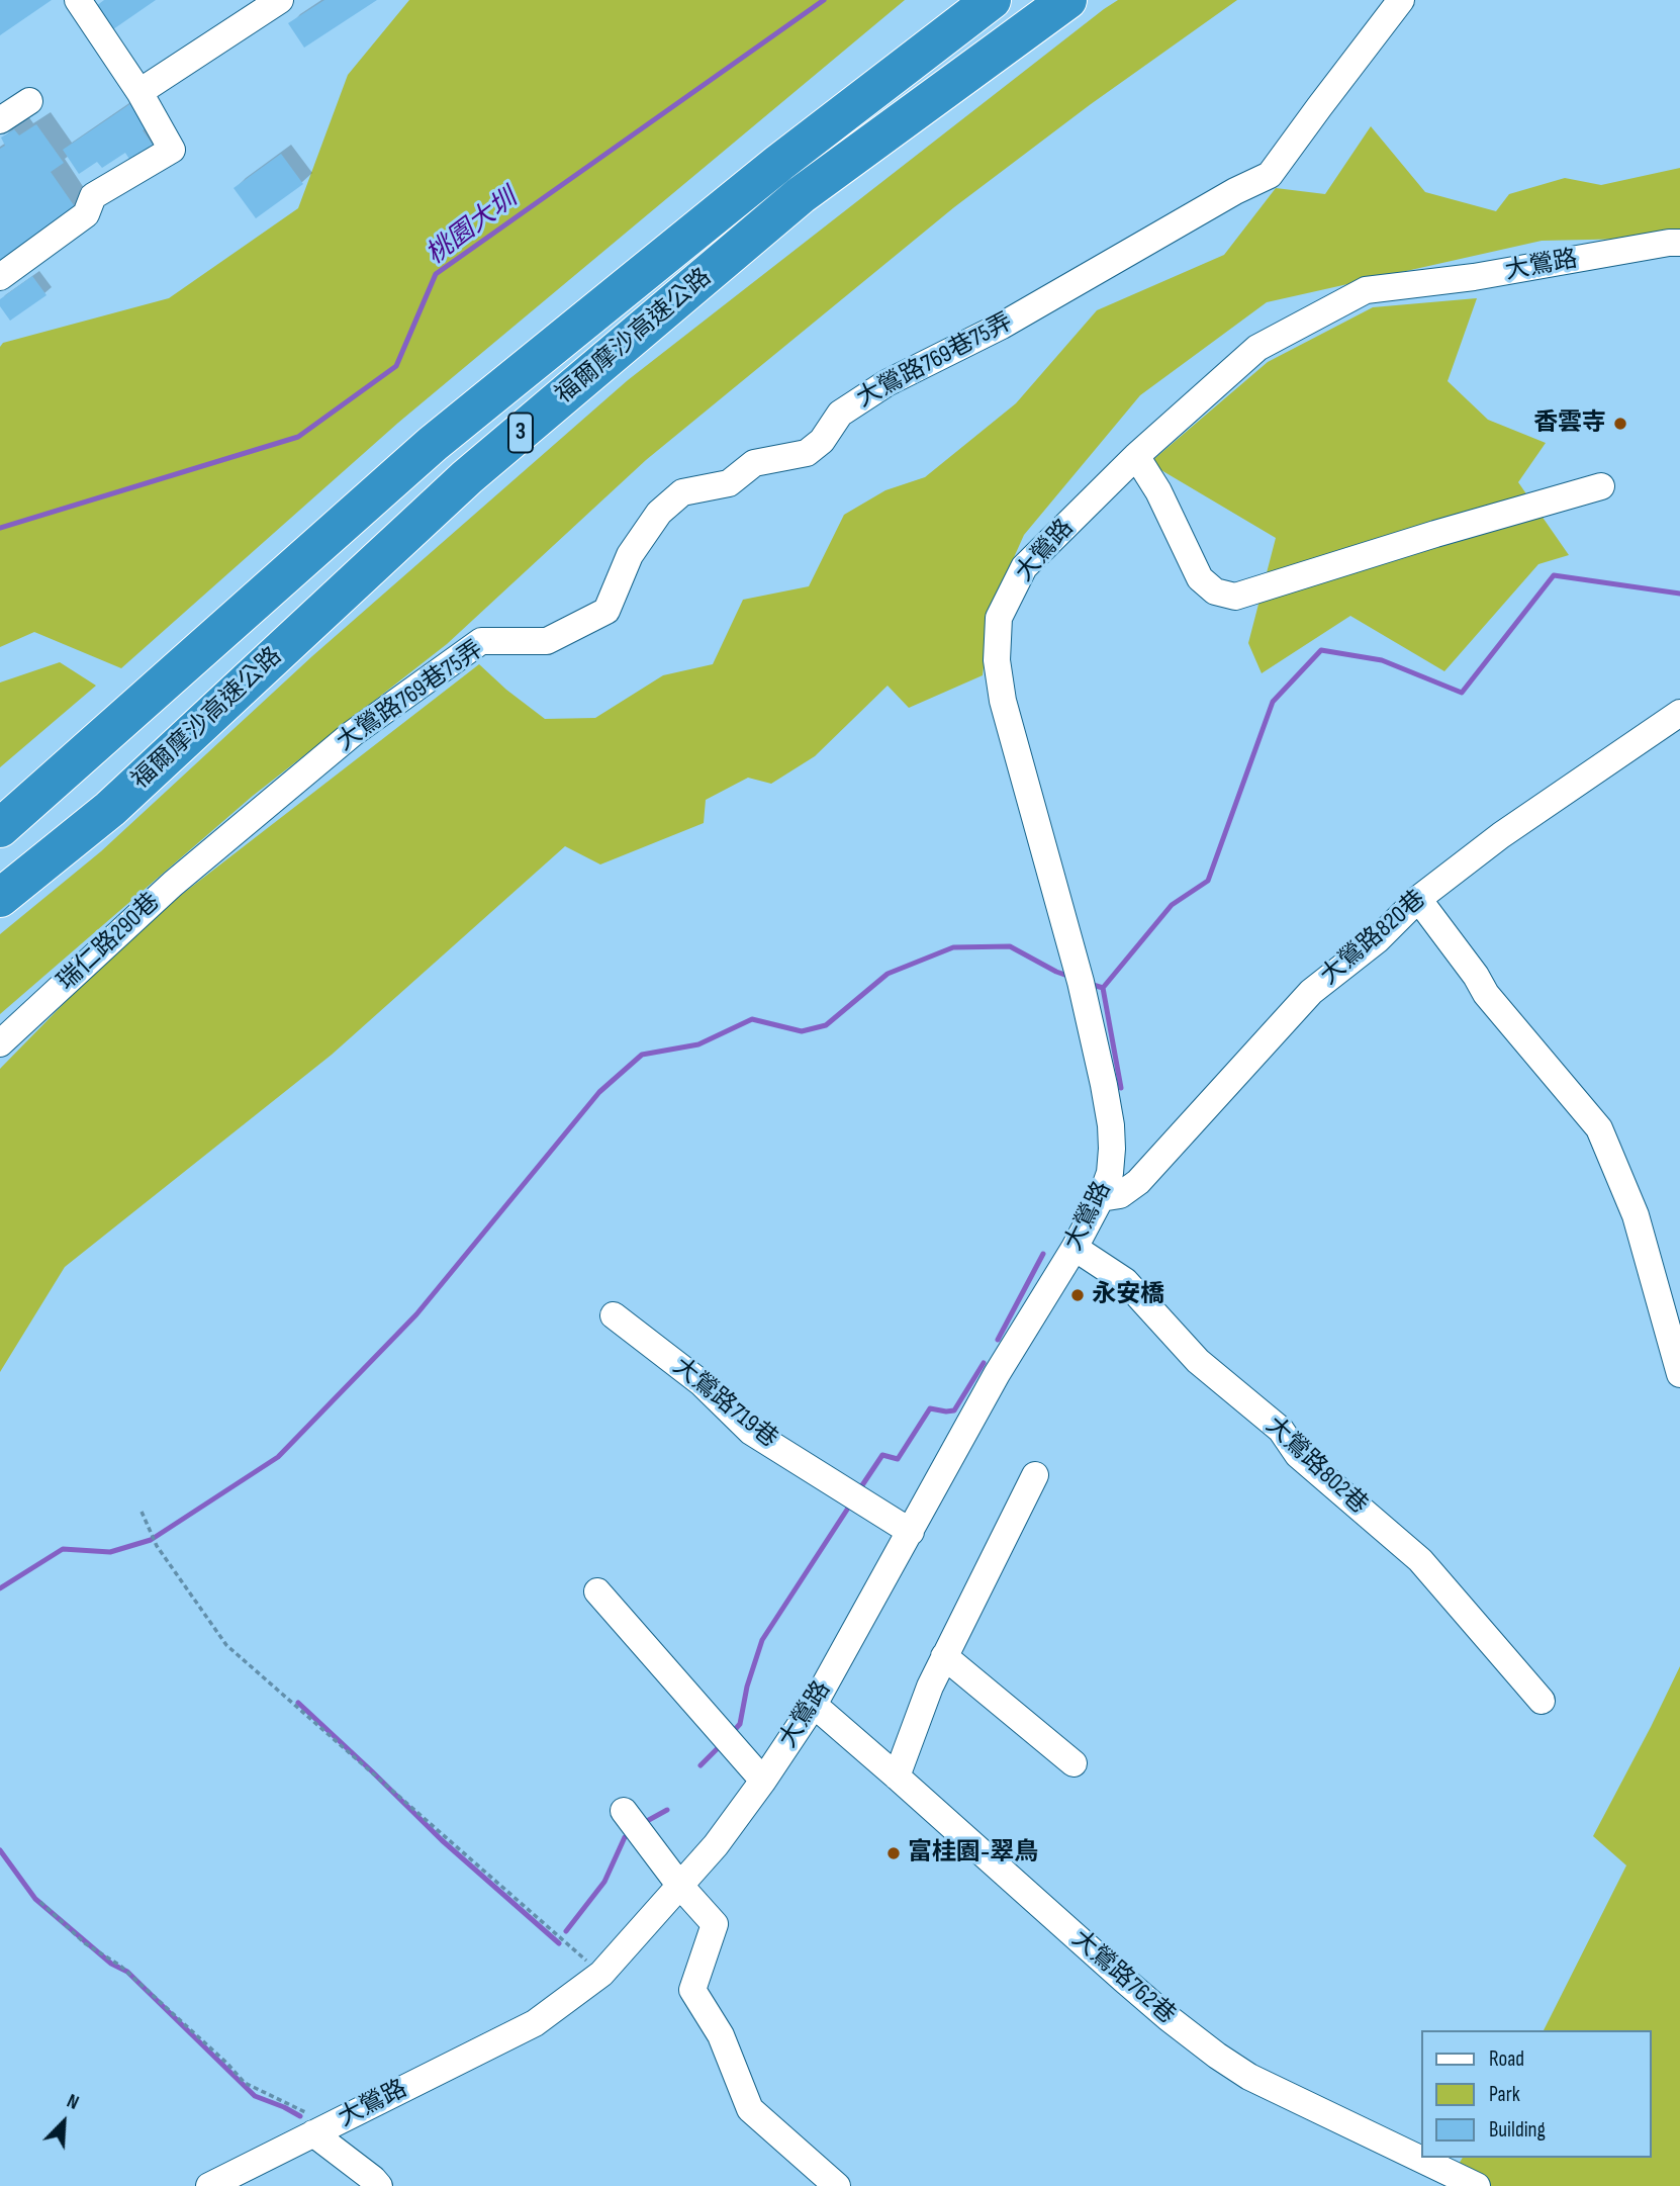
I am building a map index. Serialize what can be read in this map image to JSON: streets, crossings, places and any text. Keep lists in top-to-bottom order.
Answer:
{
  "streets": {
    "highway": ["福爾摩沙高速公路", "3"],
    "street": [
      "大鶯路",
      "大鶯路769巷75弄",
      "大鶯路820巷",
      "瑞仁路290巷",
      "大鶯路719巷",
      "大鶯路802巷",
      "大鶯路762巷"
    ]
  },
  "crossings": [
    ["大鶯路", "大鶯路820巷"],
    ["大鶯路", "大鶯路719巷"],
    ["大鶯路", "大鶯路802巷"],
    ["大鶯路", "大鶯路762巷"],
    ["大鶯路769巷75弄", "瑞仁路290巷"]
  ],
  "water": ["桃園大圳"],
  "places": ["香雲寺", "永安橋", "富桂園-翠鳥"],
  "legend": ["Road", "Park", "Building"],
  "north": "top right"
}
